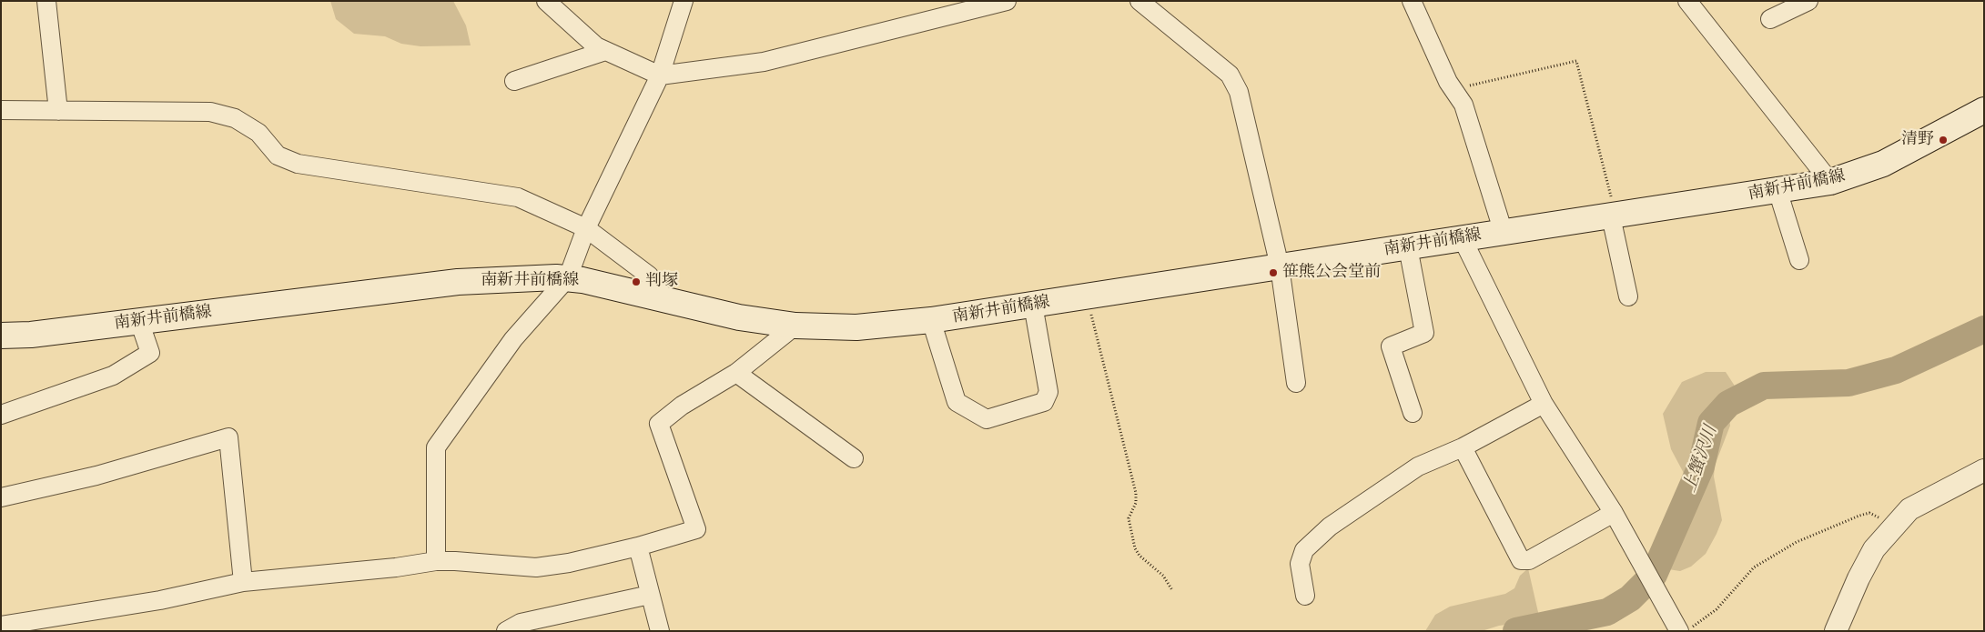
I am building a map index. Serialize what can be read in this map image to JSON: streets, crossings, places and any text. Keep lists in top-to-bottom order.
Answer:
{
  "streets": {
    "main road": ["南新井前橋線"]
  },
  "water": ["上蟹沢川"],
  "places": ["清野", "笹熊公会堂前", "判塚"]
}
